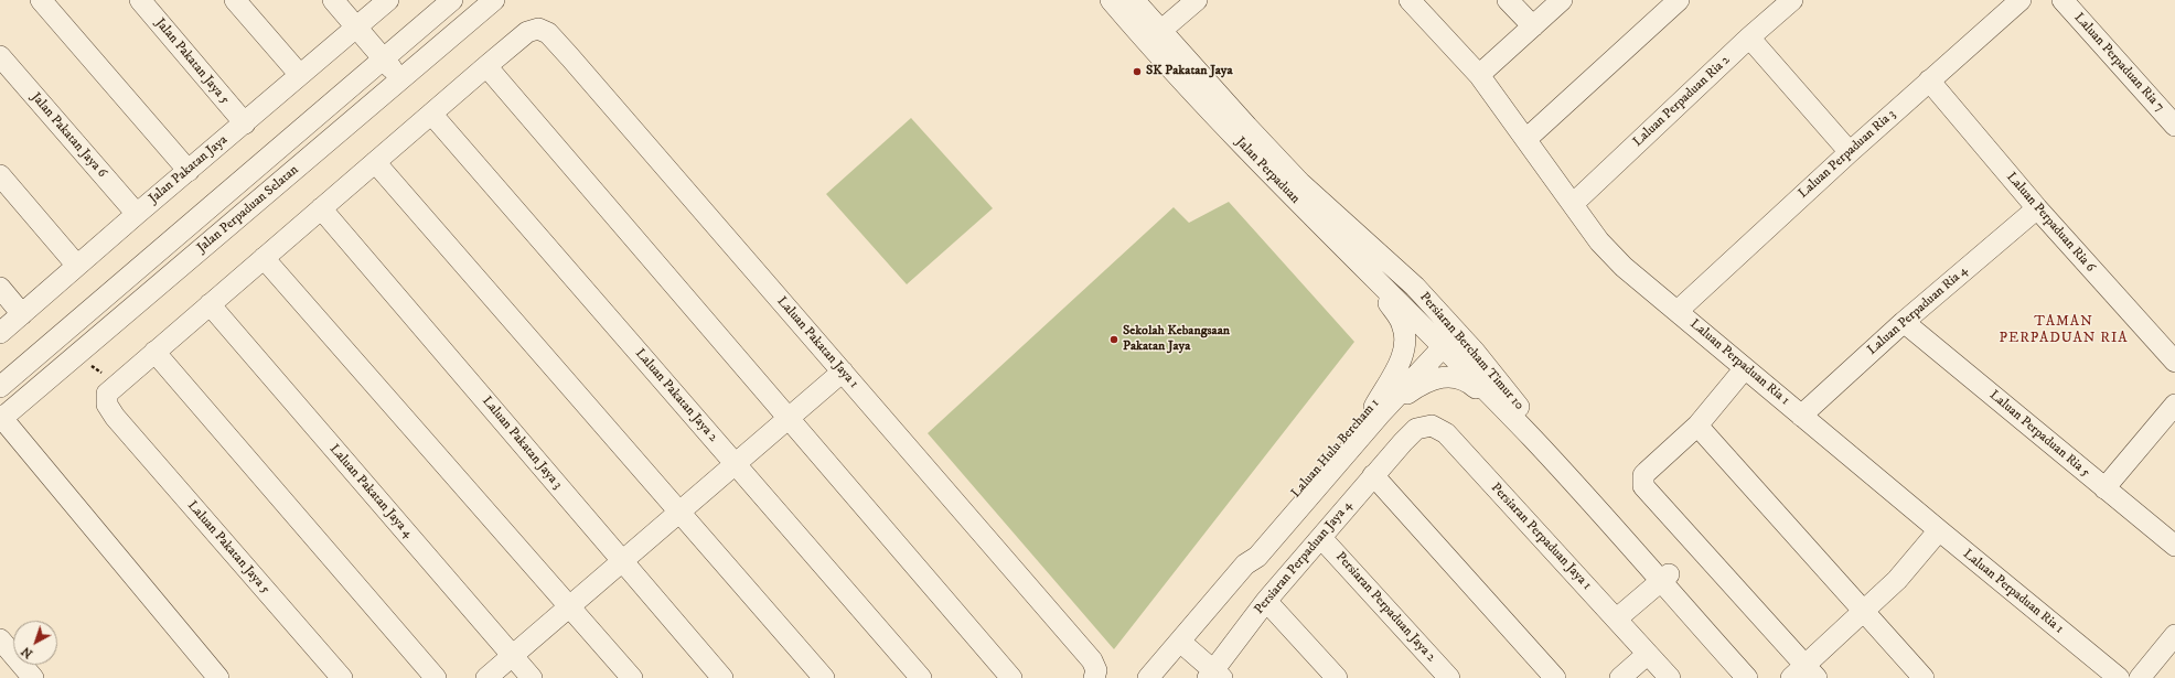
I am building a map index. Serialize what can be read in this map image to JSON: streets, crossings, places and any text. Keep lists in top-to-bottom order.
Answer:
{
  "streets": {
    "street": [
      "Jalan Pakatan Jaya 5",
      "Laluan Perpaduan Ria 7",
      "Laluan Perpaduan Ria 2",
      "Jalan Pakatan Jaya 6",
      "Laluan Perpaduan Ria 3",
      "Jalan Pakatan Jaya",
      "Jalan Perpaduan",
      "Jalan Perpaduan Selatan",
      "Laluan Perpaduan Ria 6",
      "Laluan Perpaduan Ria 4",
      "Laluan Pakatan Jaya 1",
      "Persiaran Bercham Timur 10",
      "Laluan Perpaduan Ria 1",
      "Laluan Pakatan Jaya 2",
      "Laluan Perpaduan Ria 5",
      "Laluan Pakatan Jaya 3",
      "Laluan Hulu Bercham 1",
      "Laluan Pakatan Jaya 4",
      "Persiaran Perpaduan Jaya 1",
      "Laluan Pakatan Jaya 5",
      "Persiaran Perpaduan Jaya 4",
      "Persiaran Perpaduan Jaya 2"
    ]
  },
  "crossings": [
    ["Jalan Pakatan Jaya 5", "Jalan Pakatan Jaya"],
    ["Laluan Perpaduan Ria 2", "Laluan Perpaduan Ria 1"],
    ["Jalan Pakatan Jaya 6", "Jalan Pakatan Jaya"],
    ["Laluan Perpaduan Ria 3", "Laluan Perpaduan Ria 6"],
    ["Laluan Perpaduan Ria 3", "Laluan Perpaduan Ria 1"],
    ["Jalan Perpaduan", "Persiaran Bercham Timur 10"],
    ["Jalan Perpaduan", "Laluan Hulu Bercham 1"],
    ["Laluan Perpaduan Ria 6", "Laluan Perpaduan Ria 4"],
    ["Laluan Perpaduan Ria 4", "Laluan Perpaduan Ria 1"],
    ["Laluan Perpaduan Ria 4", "Laluan Perpaduan Ria 5"],
    ["Laluan Pakatan Jaya 1", "Laluan Pakatan Jaya 2"],
    ["Laluan Pakatan Jaya 1", "Laluan Pakatan Jaya 3"],
    ["Laluan Pakatan Jaya 1", "Laluan Pakatan Jaya 4"],
    ["Laluan Pakatan Jaya 1", "Laluan Pakatan Jaya 5"],
    ["Persiaran Bercham Timur 10", "Laluan Hulu Bercham 1"],
    ["Persiaran Perpaduan Jaya 1", "Persiaran Perpaduan Jaya 4"],
    ["Persiaran Perpaduan Jaya 4", "Persiaran Perpaduan Jaya 2"]
  ],
  "districts": ["TAMAN PERPADUAN RIA"],
  "places": ["SK Pakatan Jaya", "Sekolah Kebangsaan Pakatan Jaya"],
  "north": "bottom left"
}
